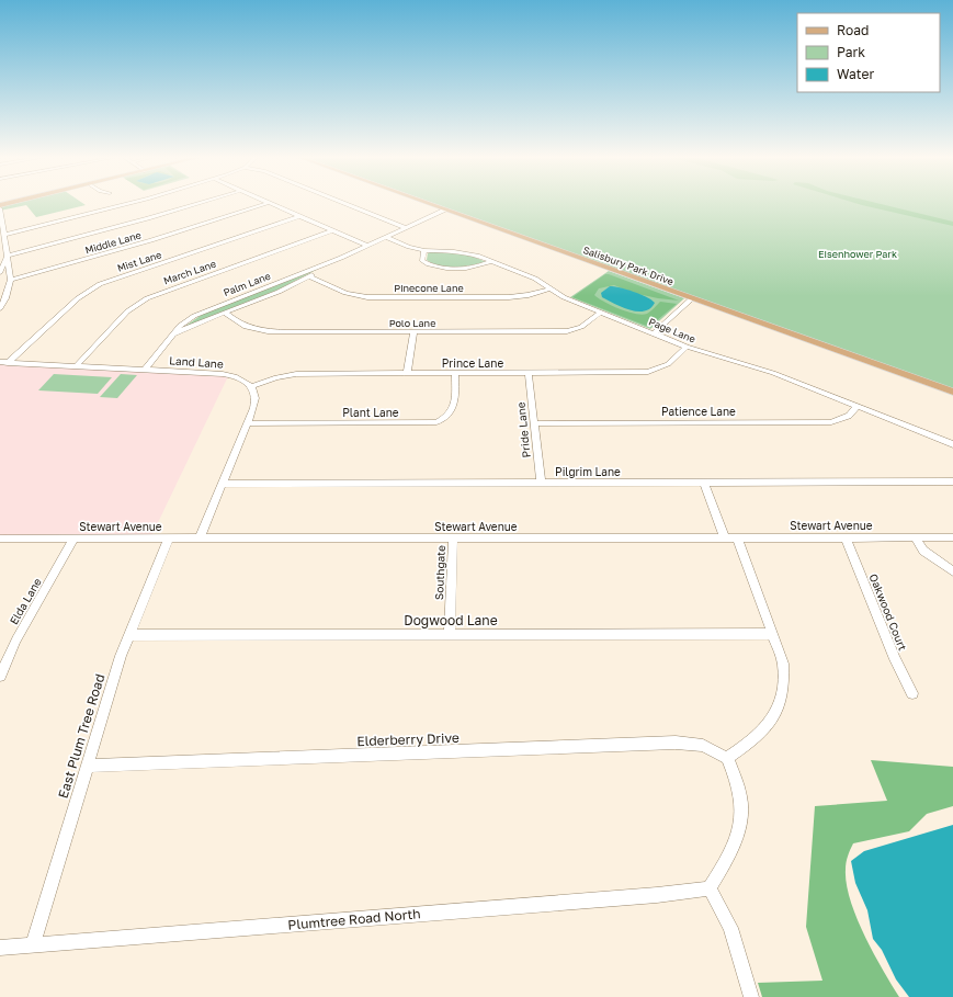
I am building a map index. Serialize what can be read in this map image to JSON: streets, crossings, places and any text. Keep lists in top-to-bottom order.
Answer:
{
  "streets": {
    "main road": ["Salisbury Park Drive"],
    "street": [
      "Middle Lane",
      "Mist Lane",
      "March Lane",
      "Palm Lane",
      "Pinecone Lane",
      "Polo Lane",
      "Page Lane",
      "Land Lane",
      "Prince Lane",
      "Patience Lane",
      "Plant Lane",
      "Pride Lane",
      "Pilgrim Lane",
      "Stewart Avenue",
      "Southgate",
      "Elda Lane",
      "Oakwood Court",
      "Dogwood Lane",
      "East Plum Tree Road",
      "Elderberry Drive",
      "Plumtree Road North"
    ]
  },
  "crossings": [
    ["Mist Lane", "Land Lane"],
    ["Salisbury Park Drive", "Palm Lane"],
    ["March Lane", "Land Lane"],
    ["Palm Lane", "Pinecone Lane"],
    ["Palm Lane", "Polo Lane"],
    ["Palm Lane", "Page Lane"],
    ["Palm Lane", "Land Lane"],
    ["Pinecone Lane", "Page Lane"],
    ["Polo Lane", "Page Lane"],
    ["Page Lane", "Prince Lane"],
    ["Page Lane", "Patience Lane"],
    ["Land Lane", "Prince Lane"],
    ["Prince Lane", "Plant Lane"],
    ["Prince Lane", "Pride Lane"],
    ["Patience Lane", "Pride Lane"],
    ["Pride Lane", "Pilgrim Lane"],
    ["Stewart Avenue", "Southgate"],
    ["Stewart Avenue", "Elda Lane"],
    ["Stewart Avenue", "Oakwood Court"],
    ["Stewart Avenue", "East Plum Tree Road"],
    ["Southgate", "Dogwood Lane"],
    ["Dogwood Lane", "East Plum Tree Road"],
    ["East Plum Tree Road", "Elderberry Drive"],
    ["East Plum Tree Road", "Plumtree Road North"]
  ],
  "parks": ["Eisenhower Park"],
  "legend": ["Road", "Park", "Water"]
}
